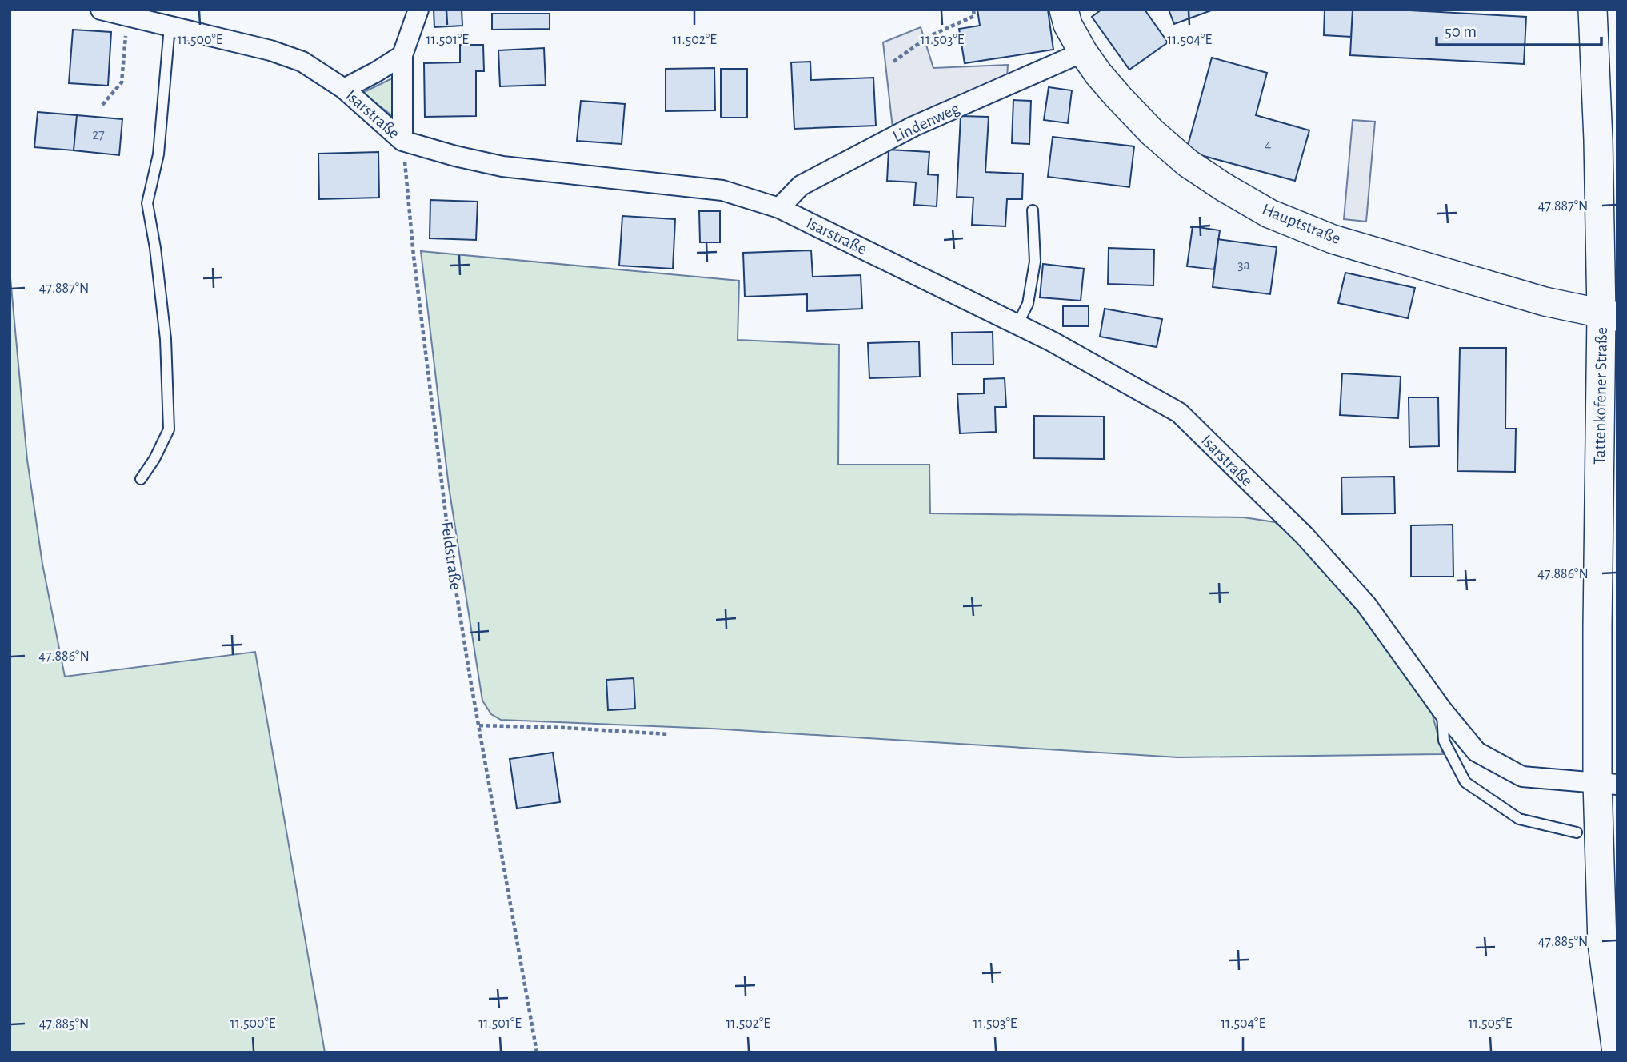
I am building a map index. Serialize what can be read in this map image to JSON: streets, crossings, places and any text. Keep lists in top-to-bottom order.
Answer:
{
  "streets": {
    "main road": ["Hauptstraße", "Tattenkofener Straße"],
    "street": ["Isarstraße", "Lindenweg"],
    "path": ["Feldstraße"]
  },
  "crossings": [
    ["Isarstraße", "Lindenweg"],
    ["Isarstraße", "Tattenkofener Straße"],
    ["Isarstraße", "Feldstraße"],
    ["Lindenweg", "Hauptstraße"],
    ["Hauptstraße", "Tattenkofener Straße"]
  ],
  "house_numbers": ["27", "4", "3a"],
  "scale_bar": "50 m",
  "coordinates": [
    "11.500°E",
    "11.501°E",
    "11.502°E",
    "11.503°E",
    "11.504°E",
    "47.887°N",
    "47.886°N",
    "47.885°N",
    "11.505°E"
  ]
}
